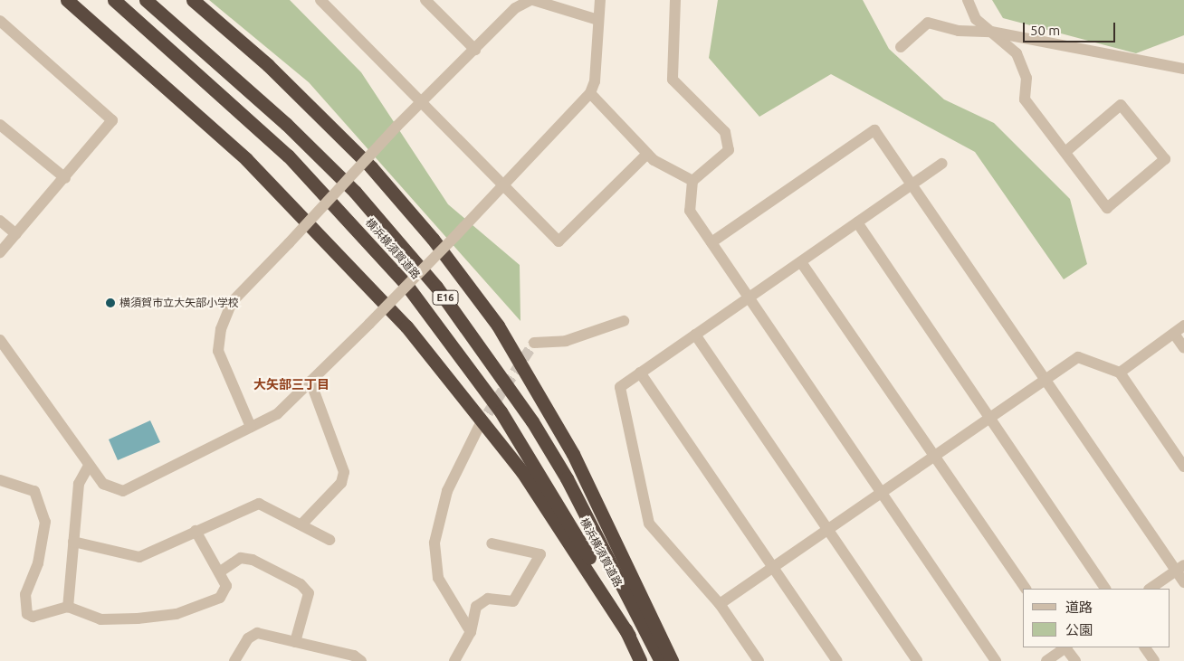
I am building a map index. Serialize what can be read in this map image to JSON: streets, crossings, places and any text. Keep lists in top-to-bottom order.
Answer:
{
  "streets": {
    "highway": ["横浜横須賀道路", "E16"]
  },
  "districts": ["大矢部三丁目"],
  "places": ["横須賀市立大矢部小学校"],
  "legend": ["道路", "公園"],
  "scale_bar": "50 m"
}
